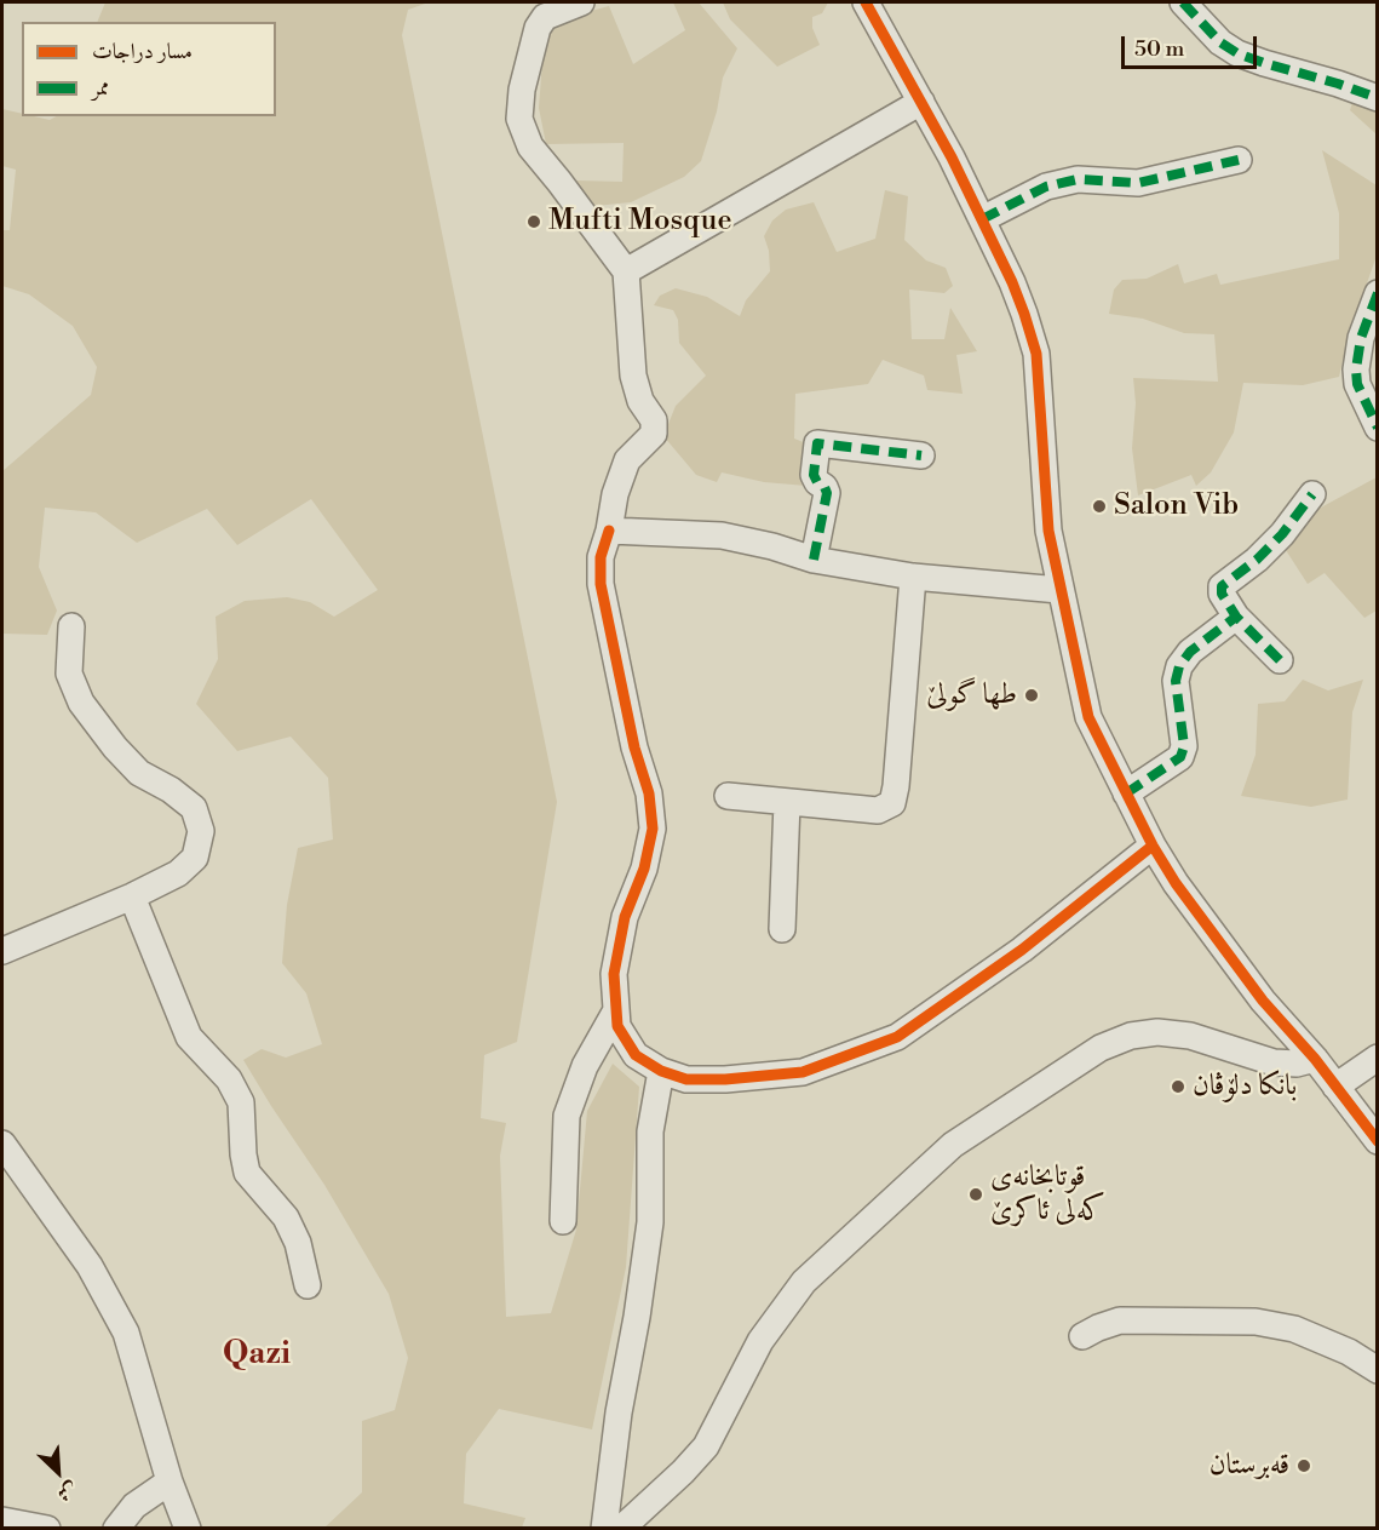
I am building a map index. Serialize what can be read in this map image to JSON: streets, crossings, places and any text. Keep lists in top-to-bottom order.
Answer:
{
  "districts": ["Qazi"],
  "places": [
    "Mufti Mosque",
    "Salon Vib",
    "طها گولێ",
    "بانکا دلۆڤان",
    "قوتابخانەی کەلی ئاکرێ",
    "قەبرستان"
  ],
  "legend": ["مسار دراجات", "ممر"],
  "scale_bar": "50 m",
  "north": "bottom right"
}
